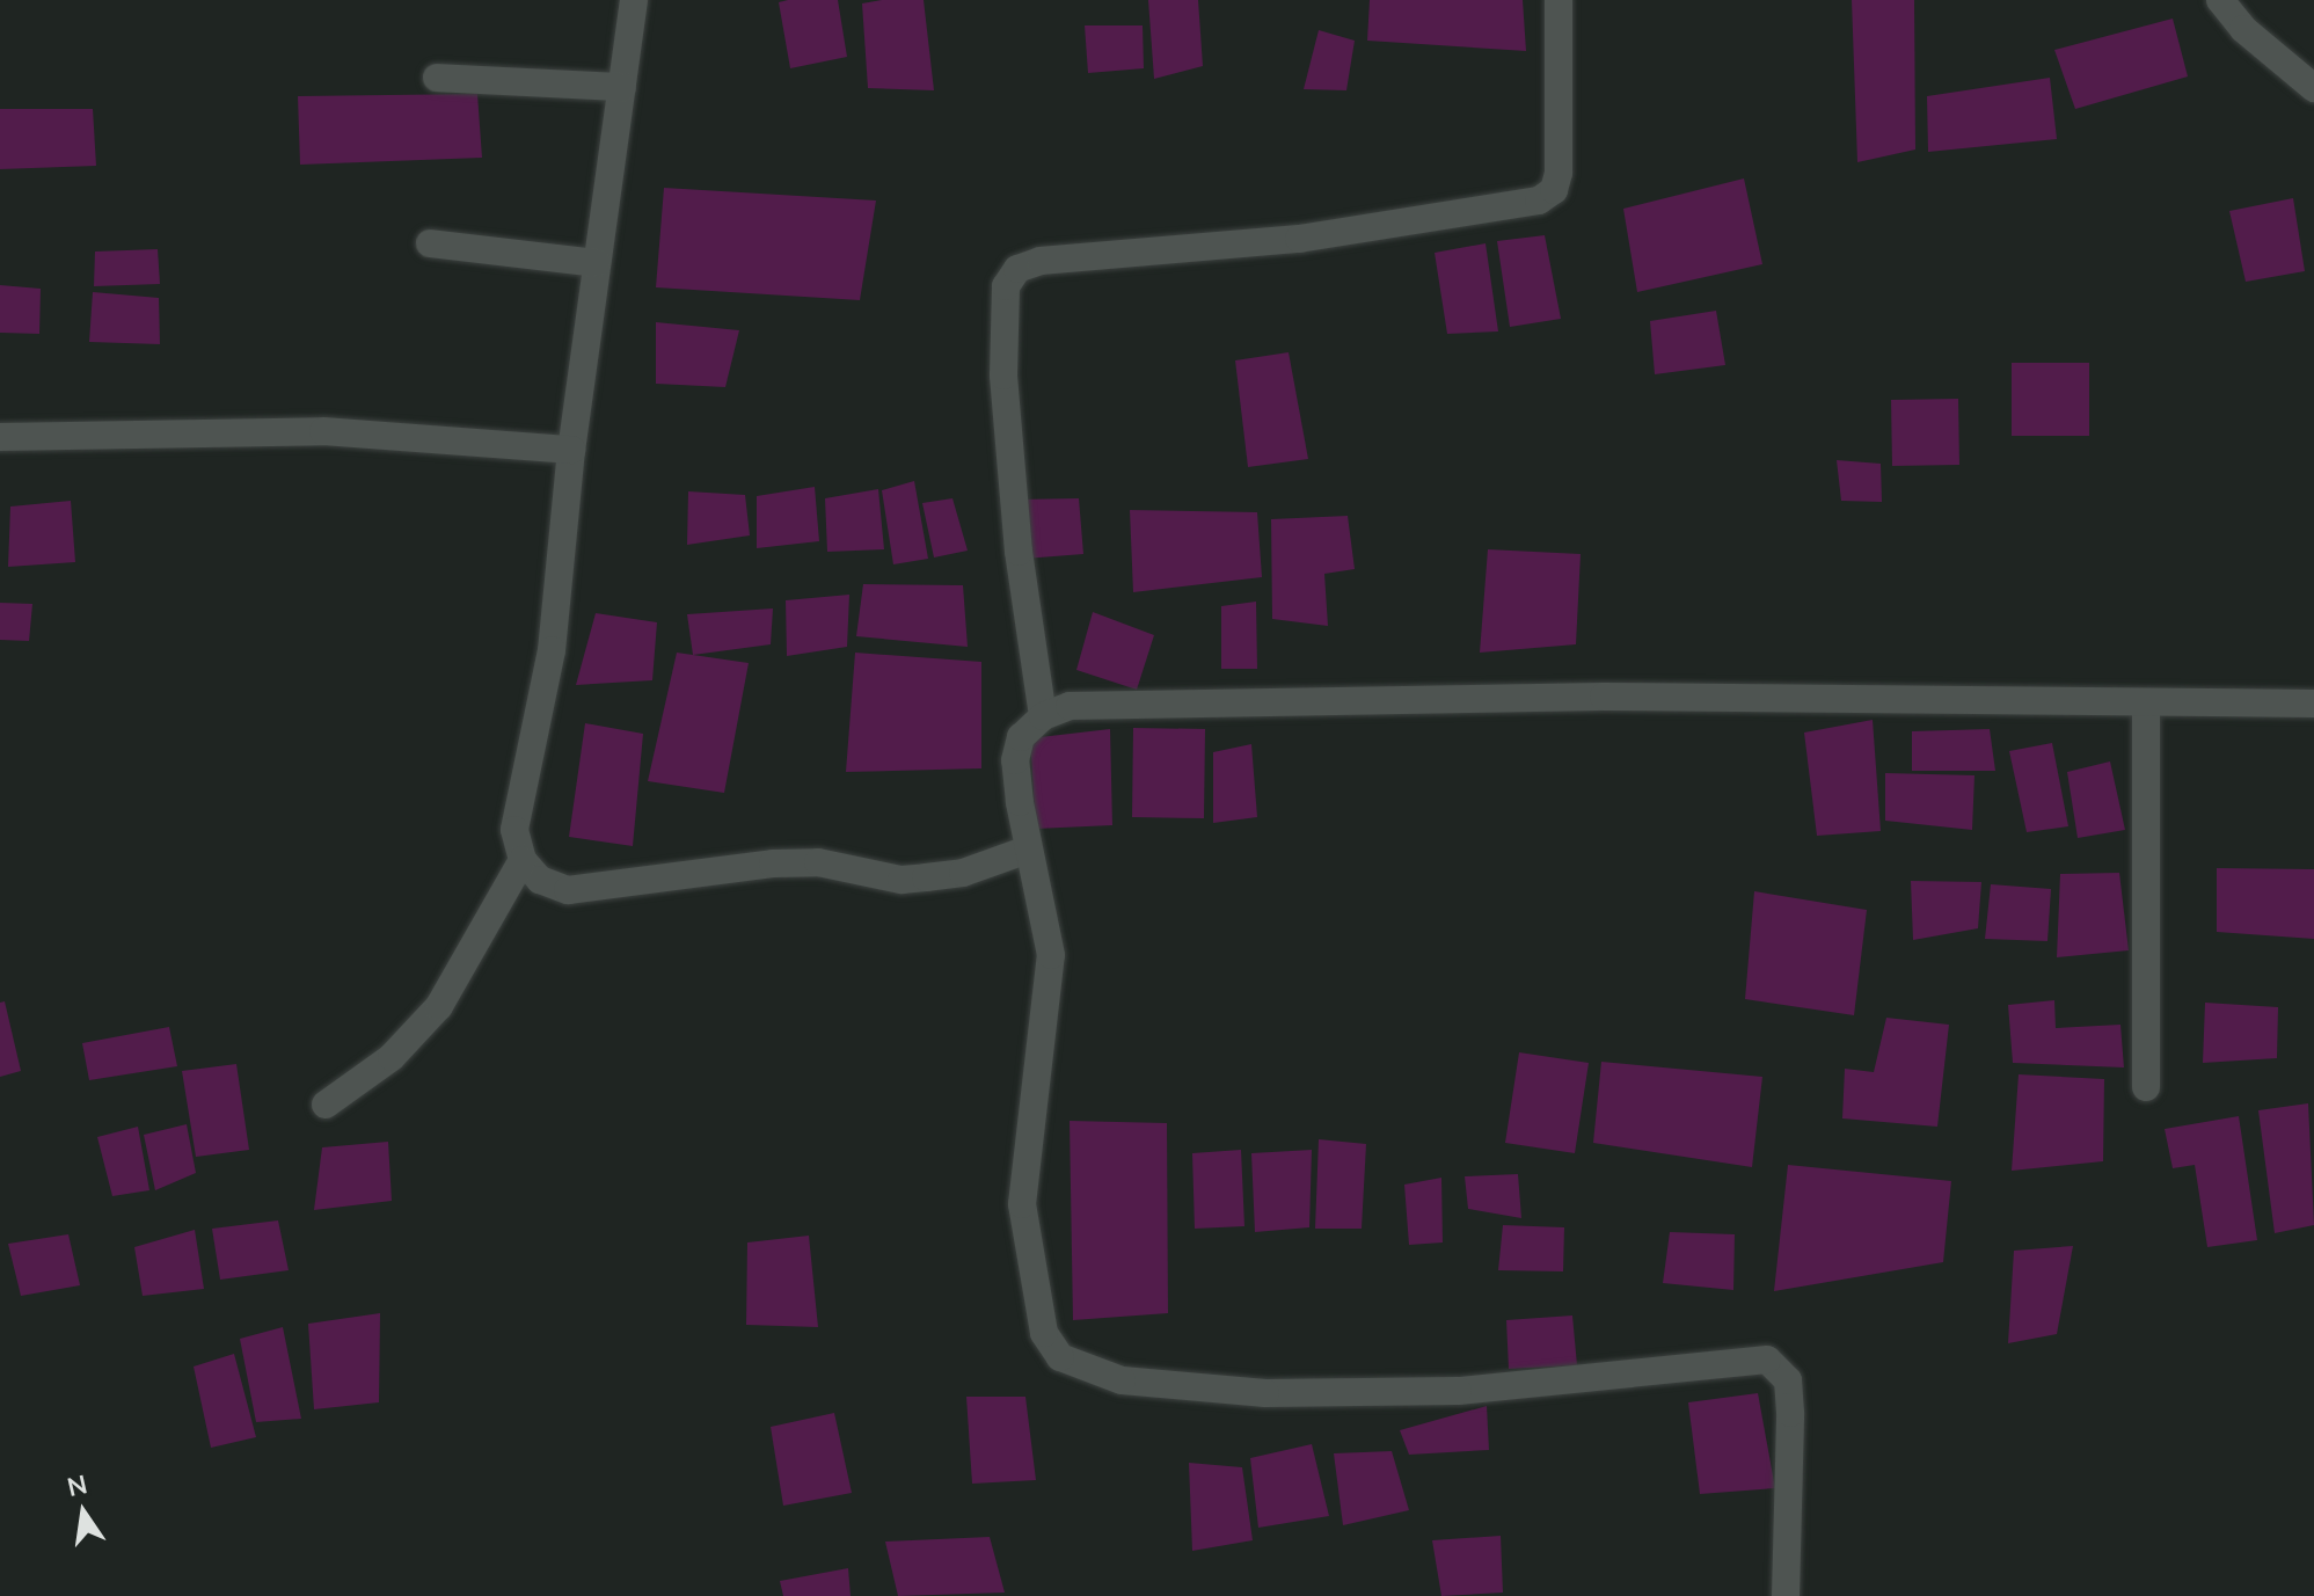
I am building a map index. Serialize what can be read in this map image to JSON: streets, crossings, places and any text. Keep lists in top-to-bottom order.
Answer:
{
  "north": "top"
}
